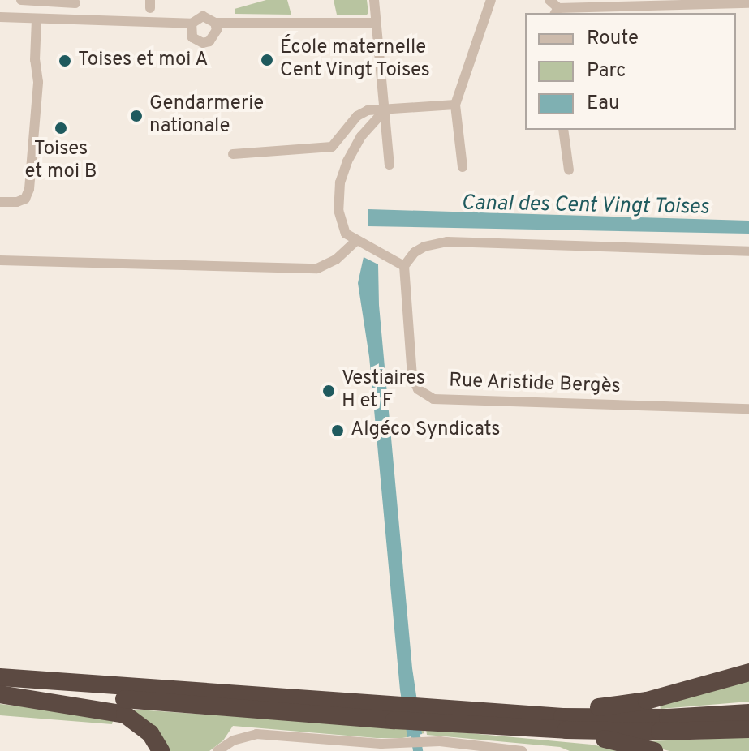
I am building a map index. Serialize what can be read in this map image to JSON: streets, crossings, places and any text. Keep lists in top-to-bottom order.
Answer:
{
  "streets": {
    "street": ["Rue Aristide Bergès"]
  },
  "water": ["Canal des Cent Vingt Toises"],
  "places": [
    "École maternelle Cent Vingt Toises",
    "Toises et moi A",
    "Gendarmerie nationale",
    "Toises et moi B",
    "Vestiaires H et F",
    "Algéco Syndicats"
  ],
  "legend": ["Route", "Parc", "Eau"]
}
